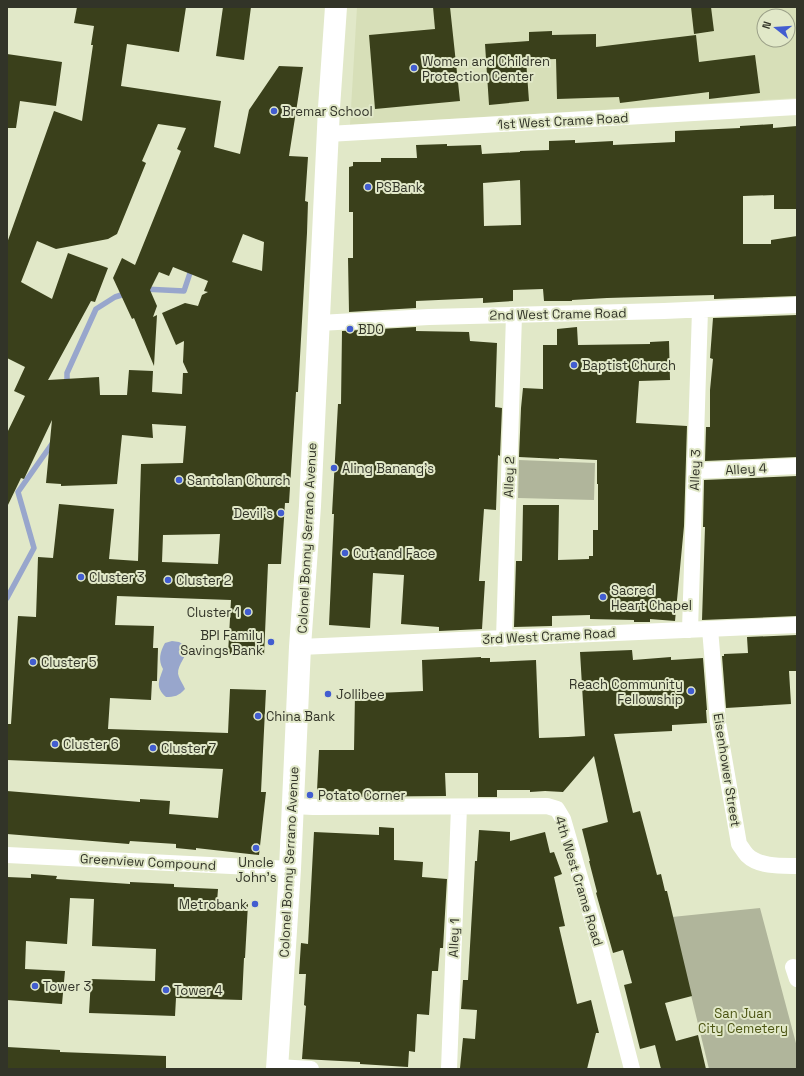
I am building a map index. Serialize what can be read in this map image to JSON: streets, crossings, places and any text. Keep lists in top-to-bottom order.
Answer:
{
  "streets": {
    "main road": ["Colonel Bonny Serrano Avenue"],
    "street": [
      "1st West Crame Road",
      "2nd West Crame Road",
      "Alley 4",
      "Alley 3",
      "Alley 2",
      "3rd West Crame Road",
      "Eisenhower Street",
      "Greenview Compound",
      "4th West Crame Road",
      "Alley 1"
    ]
  },
  "crossings": [
    ["1st West Crame Road", "Colonel Bonny Serrano Avenue"],
    ["2nd West Crame Road", "Alley 3"],
    ["2nd West Crame Road", "Alley 2"],
    ["2nd West Crame Road", "Colonel Bonny Serrano Avenue"],
    ["Alley 4", "Alley 3"],
    ["Alley 3", "3rd West Crame Road"],
    ["Alley 2", "3rd West Crame Road"],
    ["Colonel Bonny Serrano Avenue", "3rd West Crame Road"],
    ["Colonel Bonny Serrano Avenue", "Greenview Compound"],
    ["Colonel Bonny Serrano Avenue", "4th West Crame Road"],
    ["3rd West Crame Road", "Eisenhower Street"],
    ["4th West Crame Road", "Alley 1"]
  ],
  "parks": ["San Juan City Cemetery"],
  "places": [
    "Women and Children Protection Center",
    "Bremar School",
    "PSBank",
    "BDO",
    "Baptist Church",
    "Aling Banang's",
    "Santolan Church",
    "Devil's",
    "Cut and Face",
    "Cluster 3",
    "Cluster 2",
    "Sacred Heart Chapel",
    "Cluster 1",
    "BPI Family Savings Bank",
    "Cluster 5",
    "Reach Community Fellowship",
    "Jollibee",
    "China Bank",
    "Cluster 6",
    "Cluster 7",
    "Potato Corner",
    "Uncle John's",
    "Metrobank",
    "Tower 3",
    "Tower 4"
  ],
  "north": "left"
}
